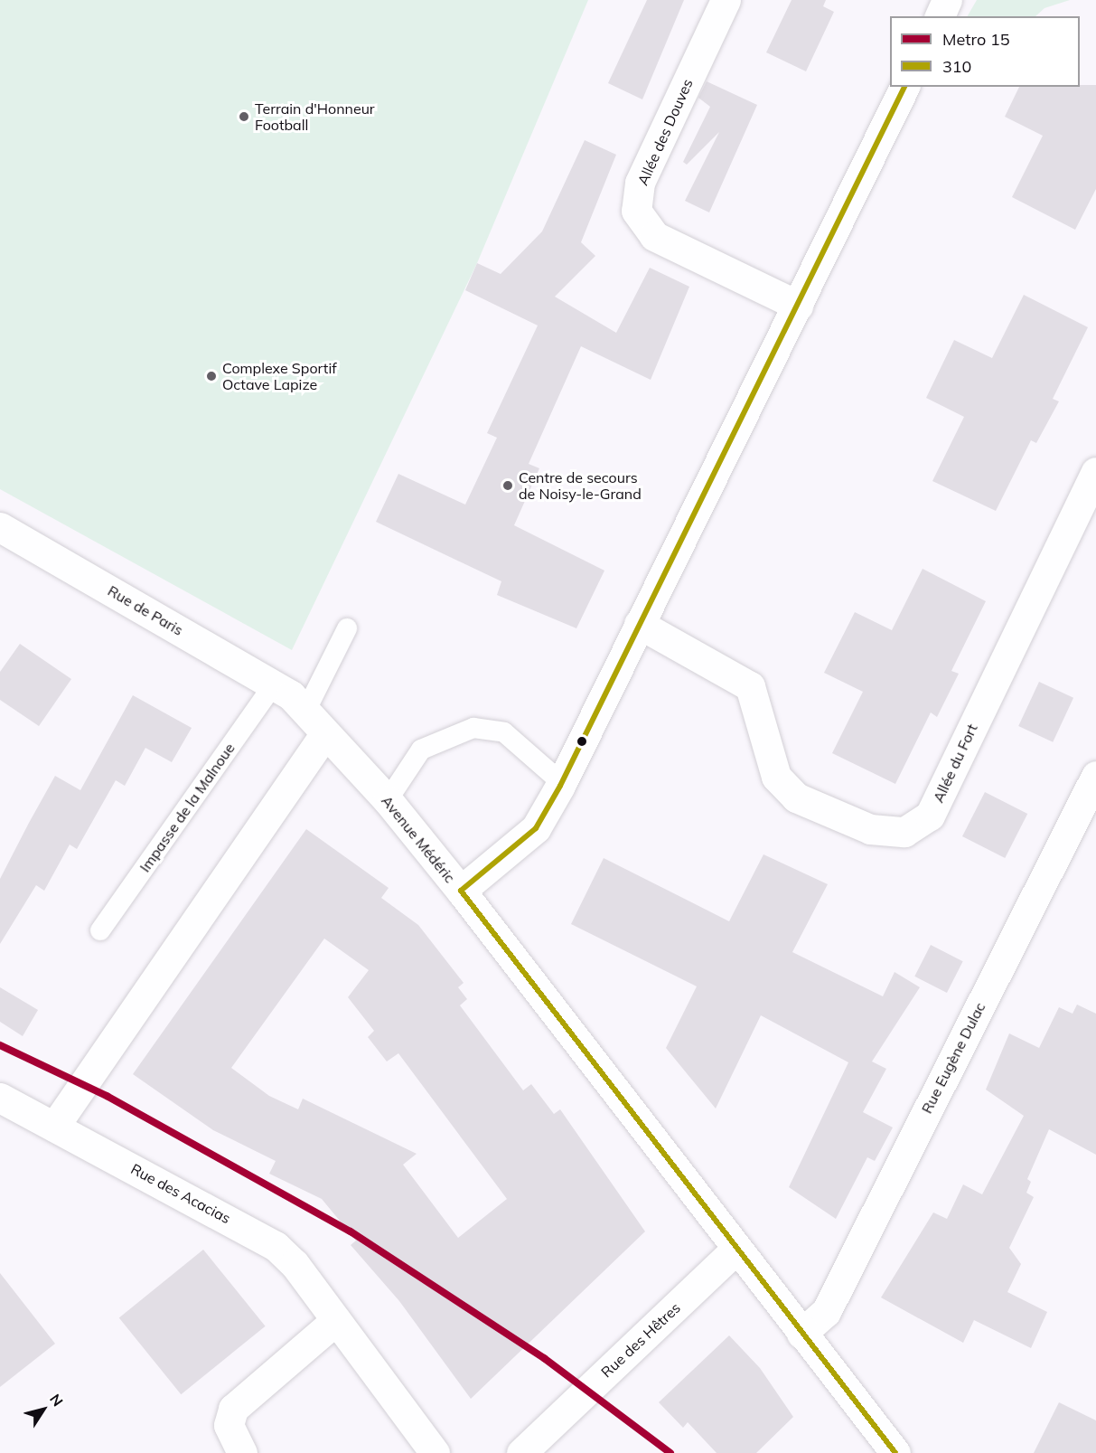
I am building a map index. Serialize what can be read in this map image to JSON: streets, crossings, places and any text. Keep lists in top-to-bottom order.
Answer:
{
  "streets": {
    "street": [
      "Allée des Douves",
      "Rue de Paris",
      "Allée du Fort",
      "Avenue Médéric",
      "Rue Eugène Dulac",
      "Rue des Acacias",
      "Rue des Hêtres"
    ],
    "lane": ["Impasse de la Malnoue"]
  },
  "crossings": [
    ["Rue de Paris", "Impasse de la Malnoue"],
    ["Rue de Paris", "Avenue Médéric"],
    ["Impasse de la Malnoue", "Avenue Médéric"],
    ["Avenue Médéric", "Rue Eugène Dulac"],
    ["Avenue Médéric", "Rue des Hêtres"]
  ],
  "places": ["Terrain d'Honneur Football", "Complexe Sportif Octave Lapize", "Centre de secours de Noisy-le-Grand"],
  "lines": ["transit line 310", "metro line 15"],
  "legend": ["Metro 15", "310"],
  "north": "top right"
}
